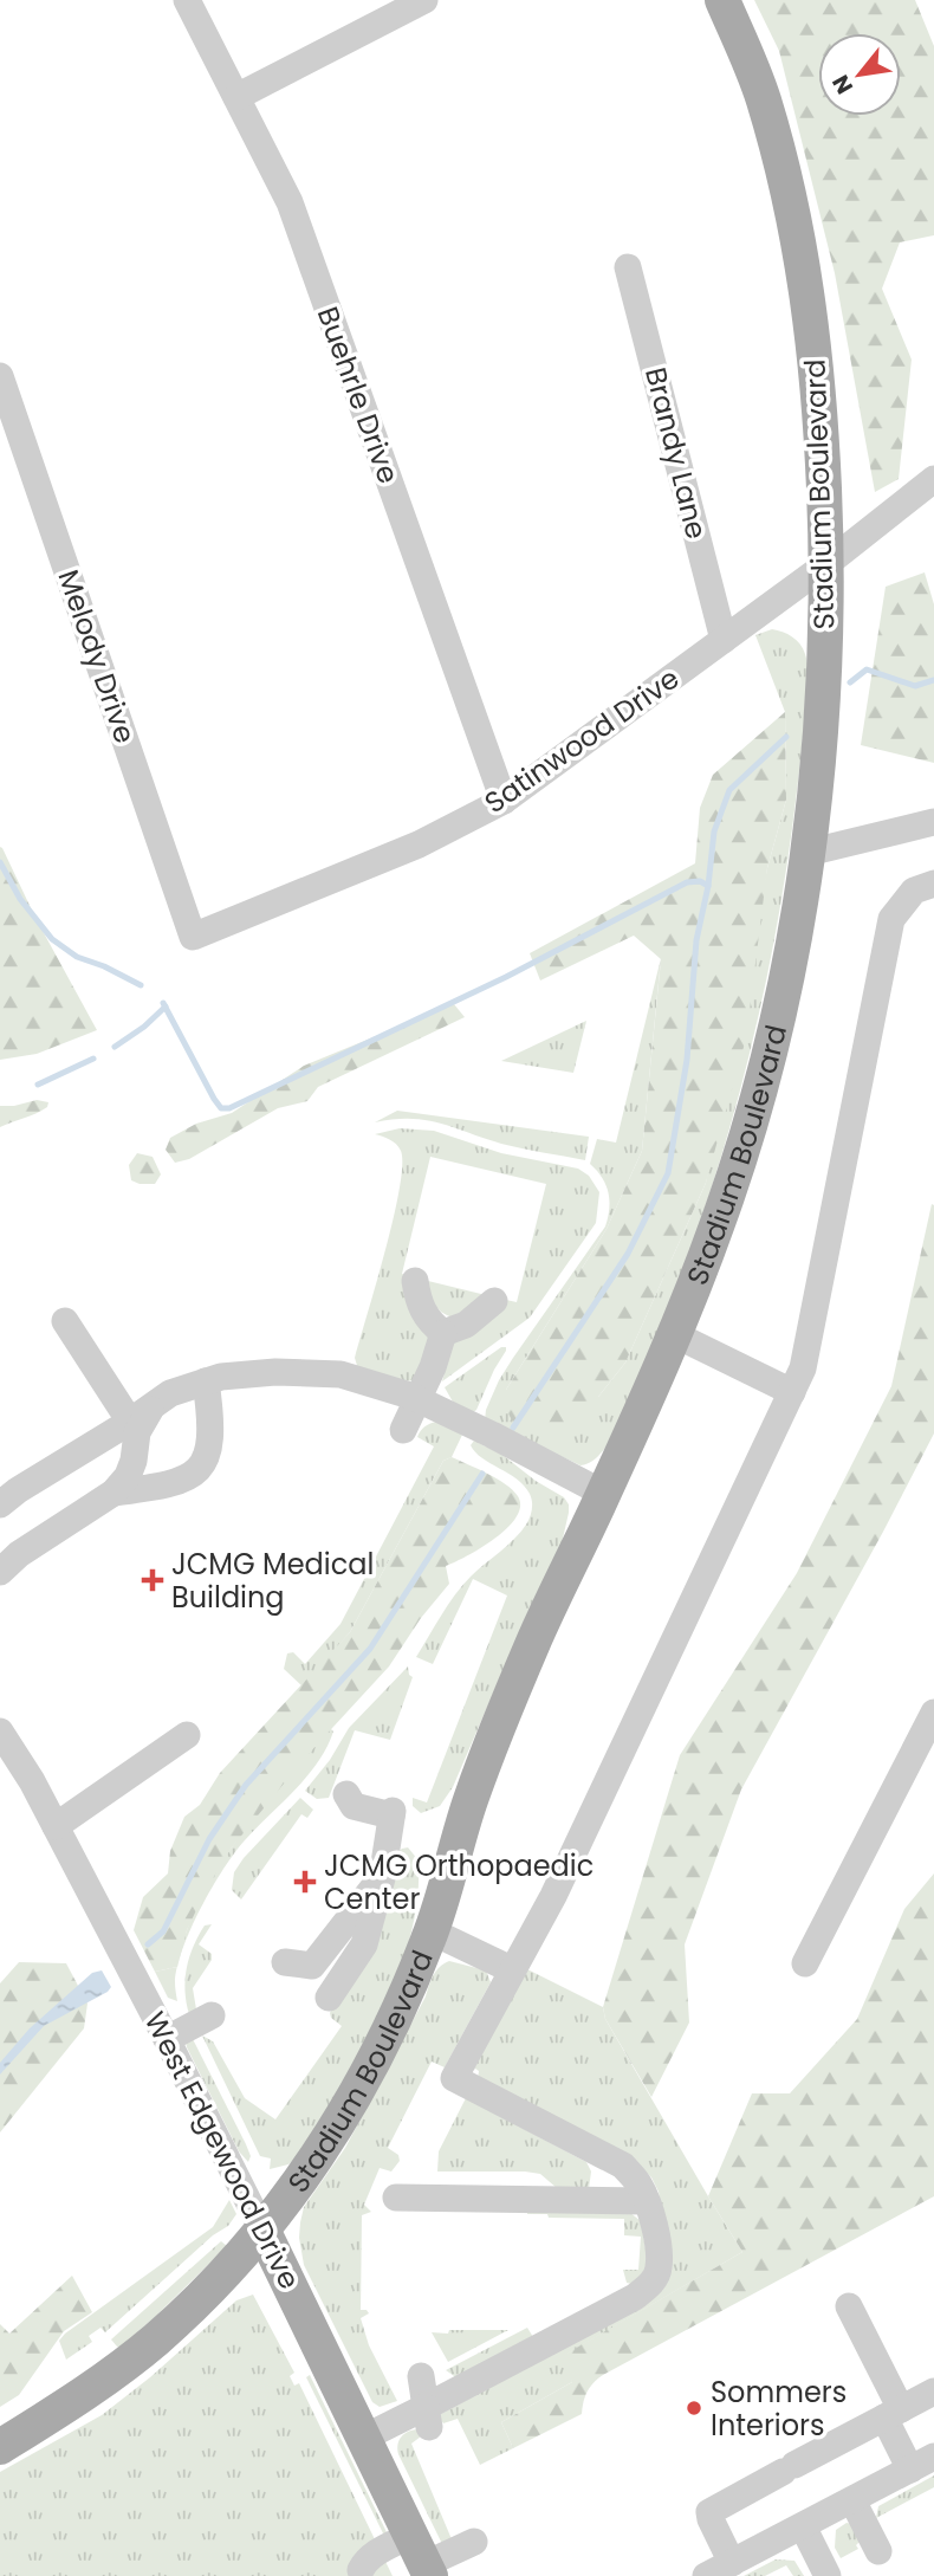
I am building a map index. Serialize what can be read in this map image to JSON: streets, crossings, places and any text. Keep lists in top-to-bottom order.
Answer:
{
  "streets": {
    "main road": ["Stadium Boulevard", "West Edgewood Drive"],
    "street": [
      "Buehrle Drive",
      "Brandy Lane",
      "Melody Drive",
      "Satinwood Drive"
    ]
  },
  "crossings": [
    ["Buehrle Drive", "Satinwood Drive"],
    ["Brandy Lane", "Satinwood Drive"],
    ["Stadium Boulevard", "Satinwood Drive"],
    ["Stadium Boulevard", "West Edgewood Drive"],
    ["Melody Drive", "Satinwood Drive"]
  ],
  "places": {
    "health": ["JCMG Medical Building", "JCMG Orthopaedic Center"],
    "other": ["Sommers Interiors"]
  },
  "north": "bottom left"
}
